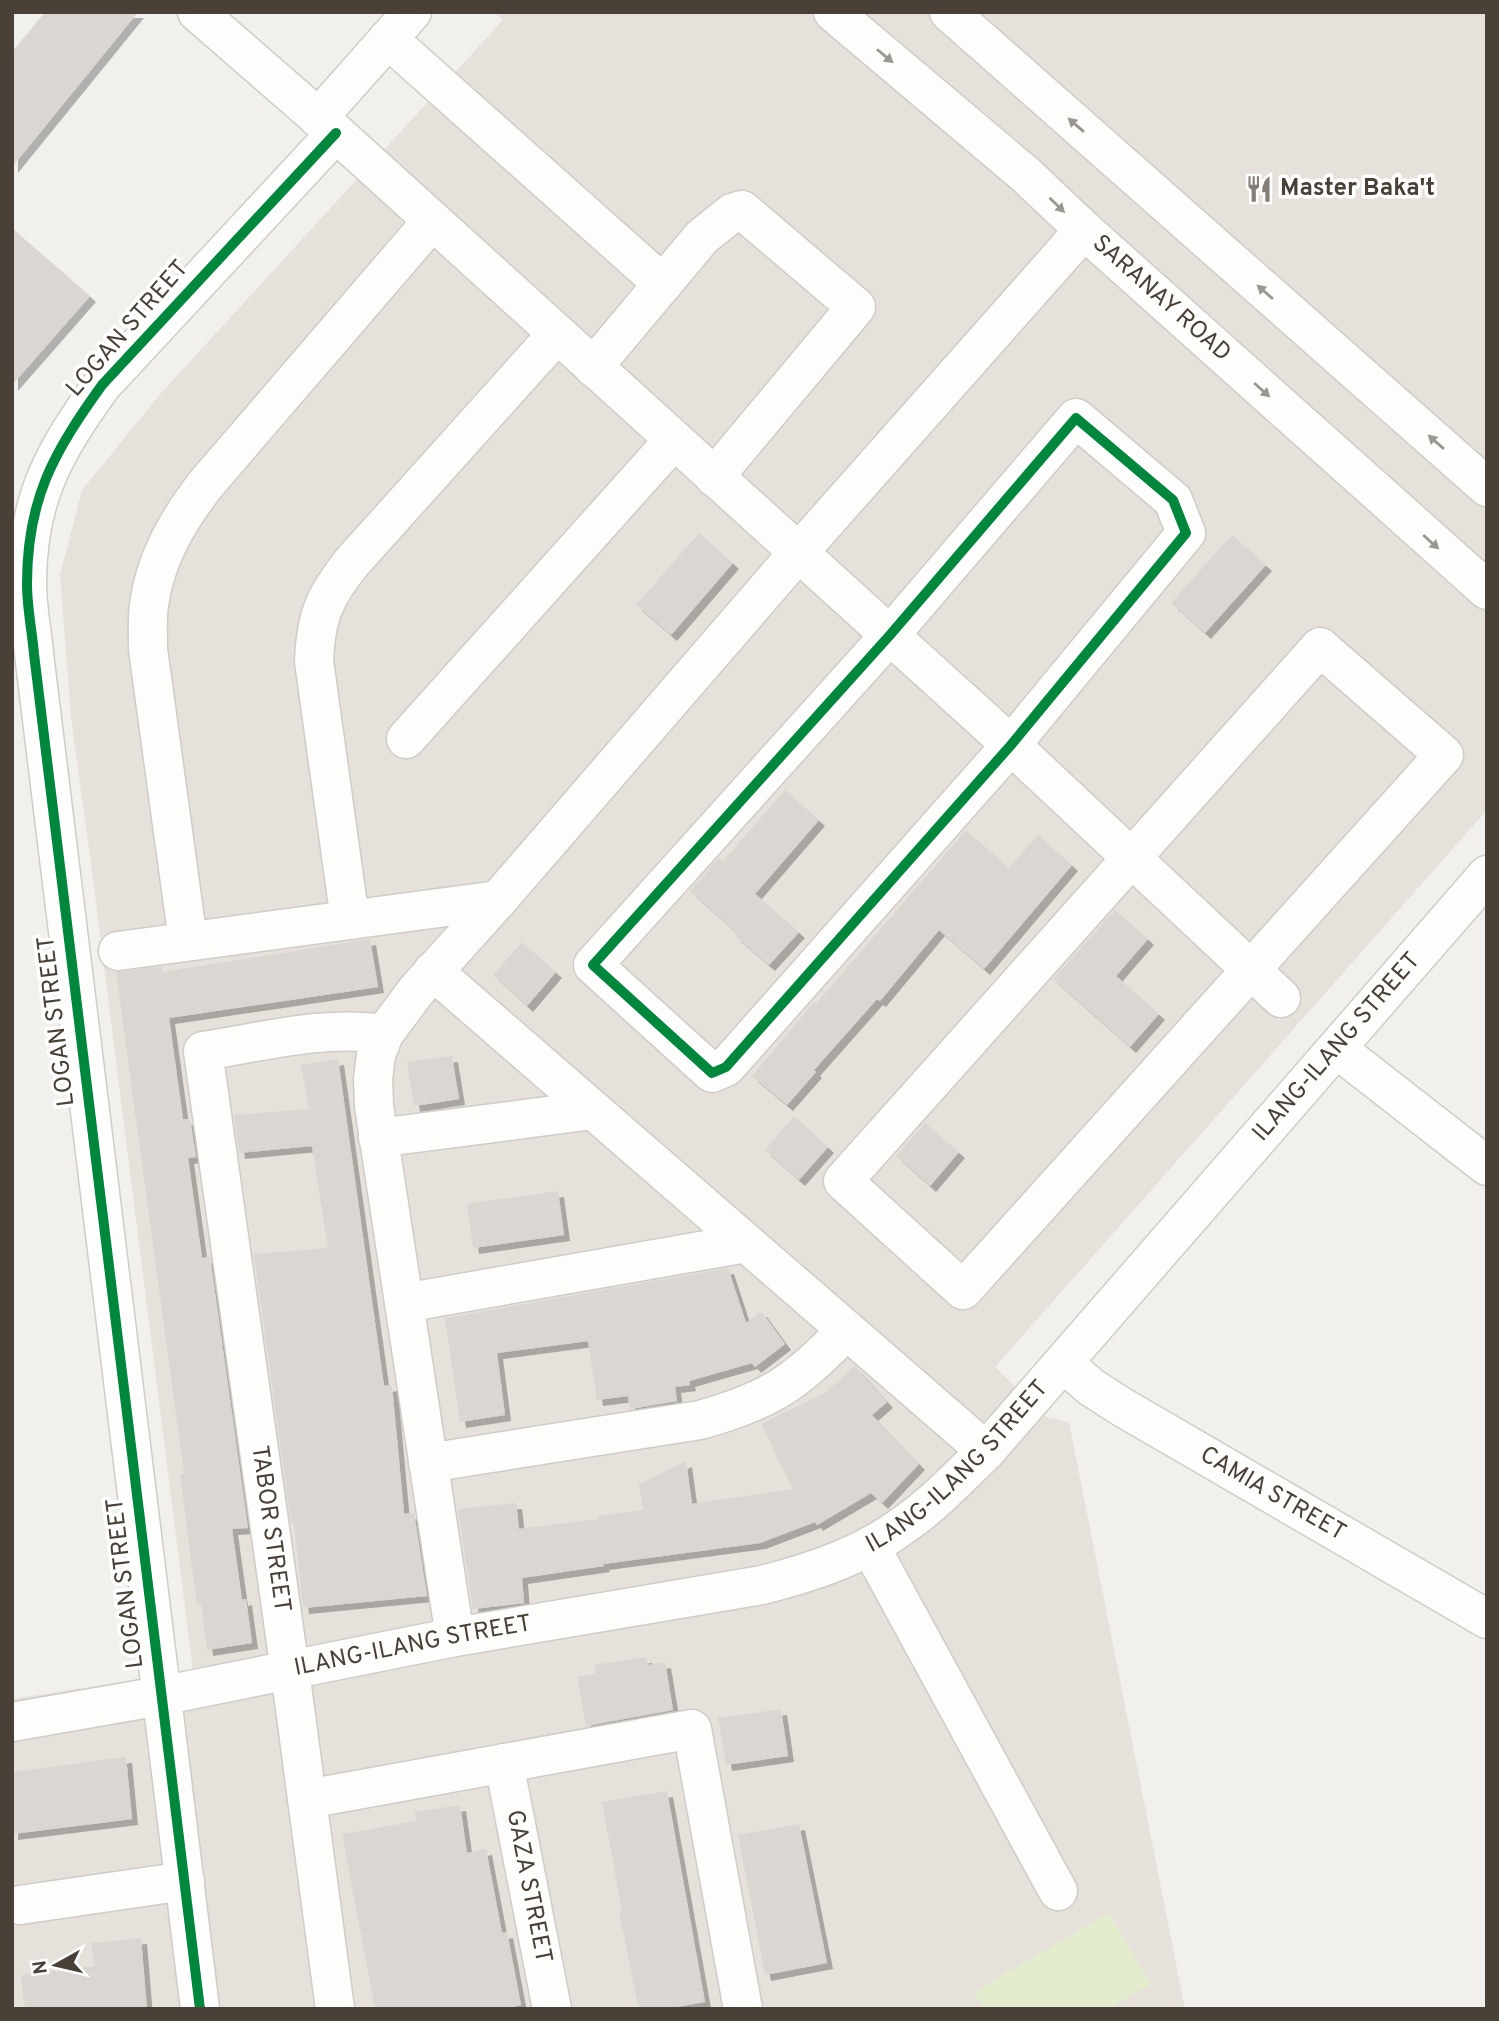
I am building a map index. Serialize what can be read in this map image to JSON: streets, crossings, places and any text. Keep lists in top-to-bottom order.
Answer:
{
  "streets": {
    "street": [
      "SARANAY ROAD",
      "LOGAN STREET",
      "ILANG-ILANG STREET",
      "CAMIA STREET",
      "TABOR STREET",
      "GAZA STREET"
    ]
  },
  "crossings": [
    ["LOGAN STREET", "ILANG-ILANG STREET"],
    ["ILANG-ILANG STREET", "CAMIA STREET"],
    ["ILANG-ILANG STREET", "TABOR STREET"]
  ],
  "places": {
    "restaurant": ["Master Baka't"]
  },
  "north": "left"
}
